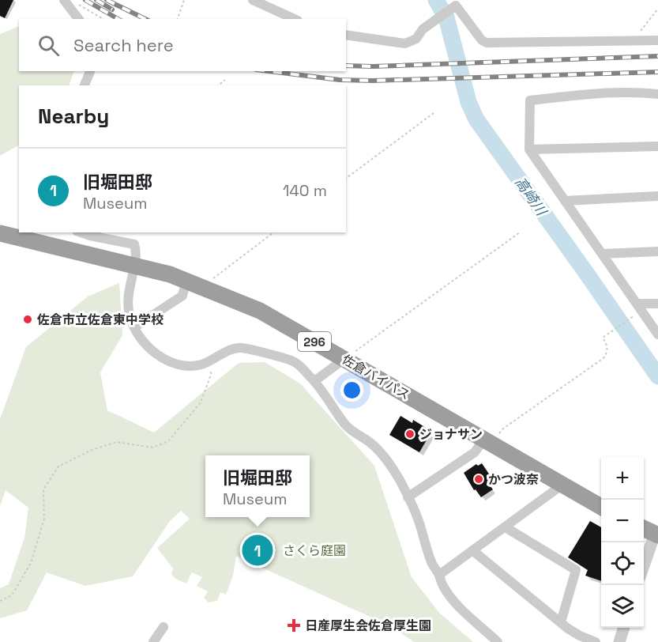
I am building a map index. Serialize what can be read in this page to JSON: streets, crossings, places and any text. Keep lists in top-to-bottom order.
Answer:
{
  "streets": {
    "highway": ["296", "佐倉バイパス"]
  },
  "water": ["高崎川"],
  "parks": ["さくら庭園"],
  "places": {
    "other": ["佐倉市立佐倉東中学校", "ジョナサン", "かつ波奈"],
    "health": ["日産厚生会佐倉厚生園"]
  },
  "page": {
    "search": "Search here",
    "heading": "Nearby",
    "list": [
      {
        "mark": "1",
        "name": "旧堀田邸",
        "note": "Museum",
        "value": "140 m"
      }
    ],
    "popup": ["旧堀田邸", "Museum"],
    "map_buttons": ["+", "−"],
    "pins": "1"
  }
}
